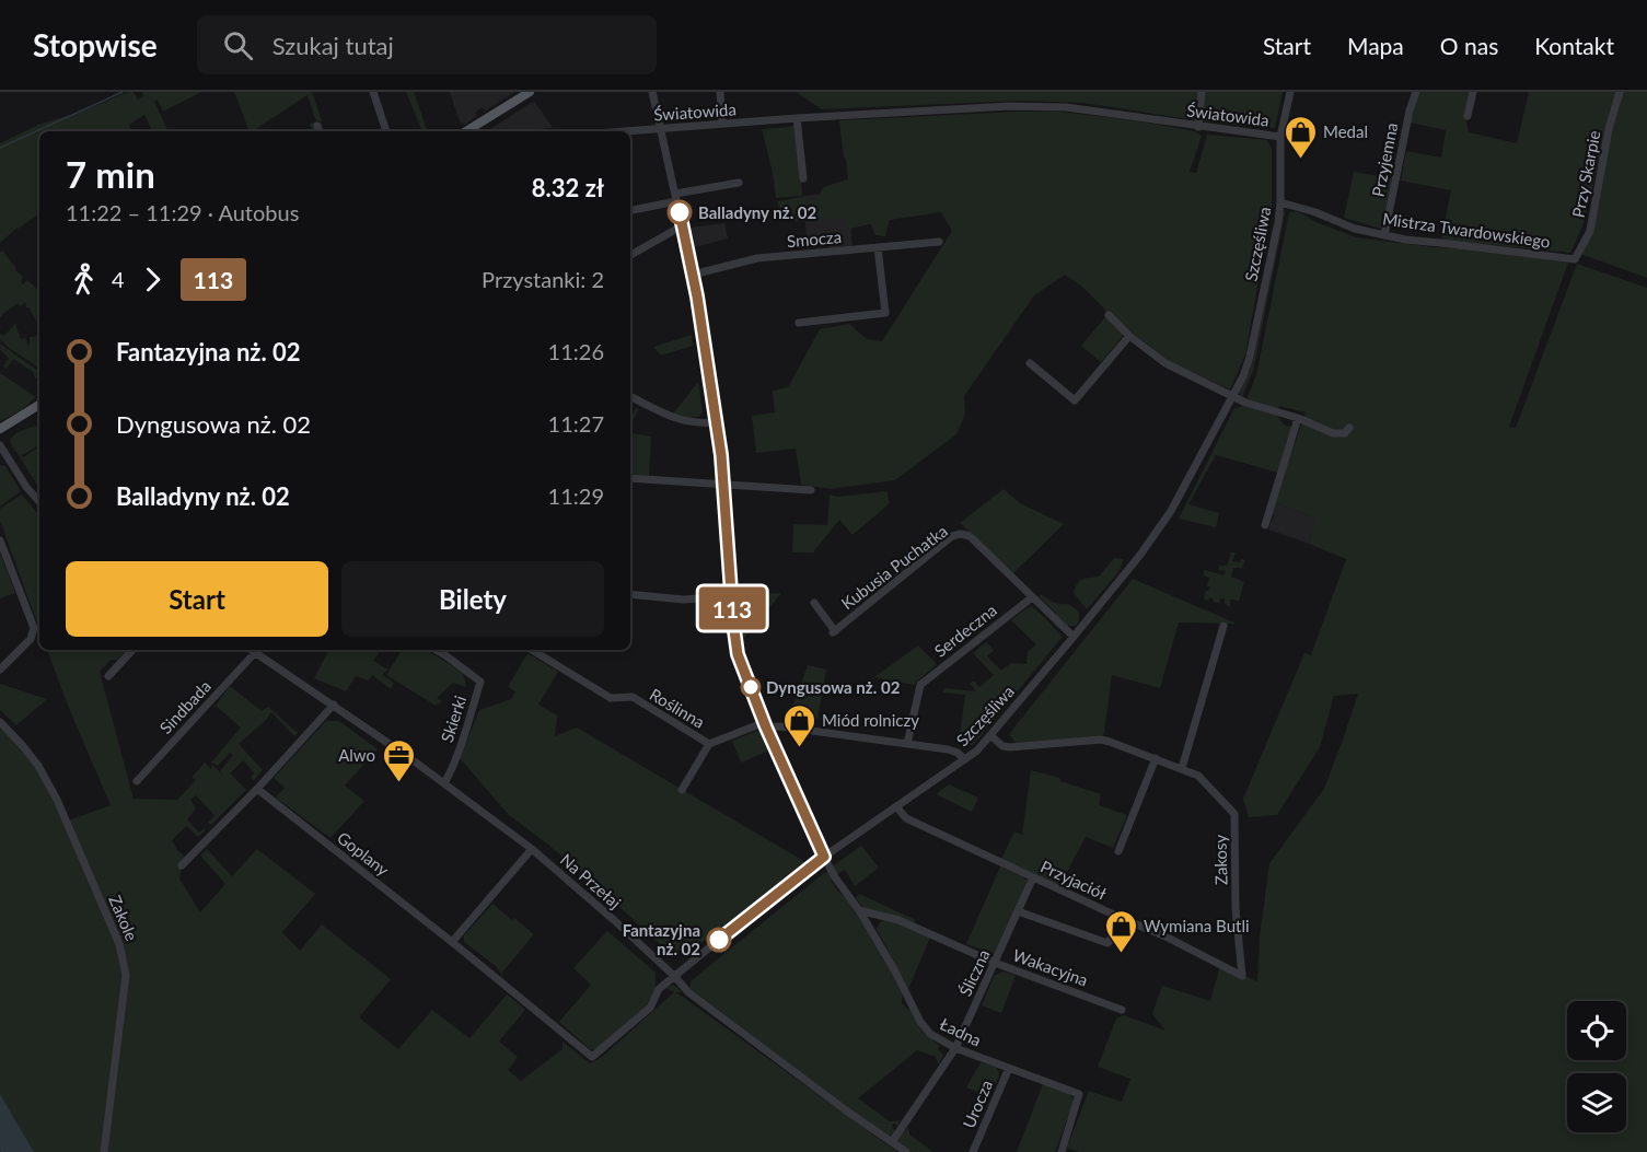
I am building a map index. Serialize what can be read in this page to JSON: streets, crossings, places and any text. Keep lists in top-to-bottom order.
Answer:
{
  "streets": {
    "street": [
      "Światowida",
      "Przyjemna",
      "Przy Skarpie",
      "Mistrza Twardowskiego",
      "Smocza",
      "Szczęśliwa",
      "Kubusia Puchatka",
      "Serdeczna",
      "Sindbada",
      "Roślinna",
      "Skierki",
      "Goplany",
      "Zakosy",
      "Przyjaciół",
      "Na Przełaj",
      "Zakole",
      "Wakacyjna",
      "Śliczna",
      "Ładna",
      "Urocza"
    ]
  },
  "crossings": [
    ["Światowida", "Szczęśliwa"],
    ["Światowida", "Ładna"],
    ["Przyjemna", "Mistrza Twardowskiego"],
    ["Przy Skarpie", "Mistrza Twardowskiego"],
    ["Mistrza Twardowskiego", "Szczęśliwa"],
    ["Smocza", "Ładna"],
    ["Szczęśliwa", "Goplany"],
    ["Szczęśliwa", "Zakosy"],
    ["Szczęśliwa", "Przyjaciół"],
    ["Szczęśliwa", "Na Przełaj"],
    ["Szczęśliwa", "Ładna"],
    ["Kubusia Puchatka", "Serdeczna"],
    ["Sindbada", "Na Przełaj"],
    ["Skierki", "Na Przełaj"],
    ["Zakosy", "Przyjaciół"],
    ["Przyjaciół", "Śliczna"],
    ["Na Przełaj", "Śliczna"],
    ["Wakacyjna", "Śliczna"],
    ["Wakacyjna", "Ładna"],
    ["Śliczna", "Ładna"],
    ["Ładna", "Urocza"]
  ],
  "places": {
    "shop": ["Medal", "Miód rolniczy", "Wymiana Butli"],
    "other": ["Balladyny nż. 02", "Dyngusowa nż. 02", "Fantazyjna nż. 02"],
    "office": ["Alwo"]
  },
  "lines": ["bus line 113"],
  "page": {
    "header": "Stopwise",
    "search": "Szukaj tutaj",
    "nav": [
      "Start",
      "Mapa",
      "O nas",
      "Kontakt"
    ],
    "on_map": "113",
    "heading": ["7 min", "11:22 – 11:29 · Autobus", "8.32 zł"],
    "legs": ["4", "113", "Przystanki: 2"],
    "list": [
      {
        "name": "Fantazyjna nż. 02",
        "value": "11:26"
      },
      {
        "name": "Dyngusowa nż. 02",
        "value": "11:27"
      },
      {
        "name": "Balladyny nż. 02",
        "value": "11:29"
      }
    ],
    "buttons": ["Start", "Bilety"]
  }
}
